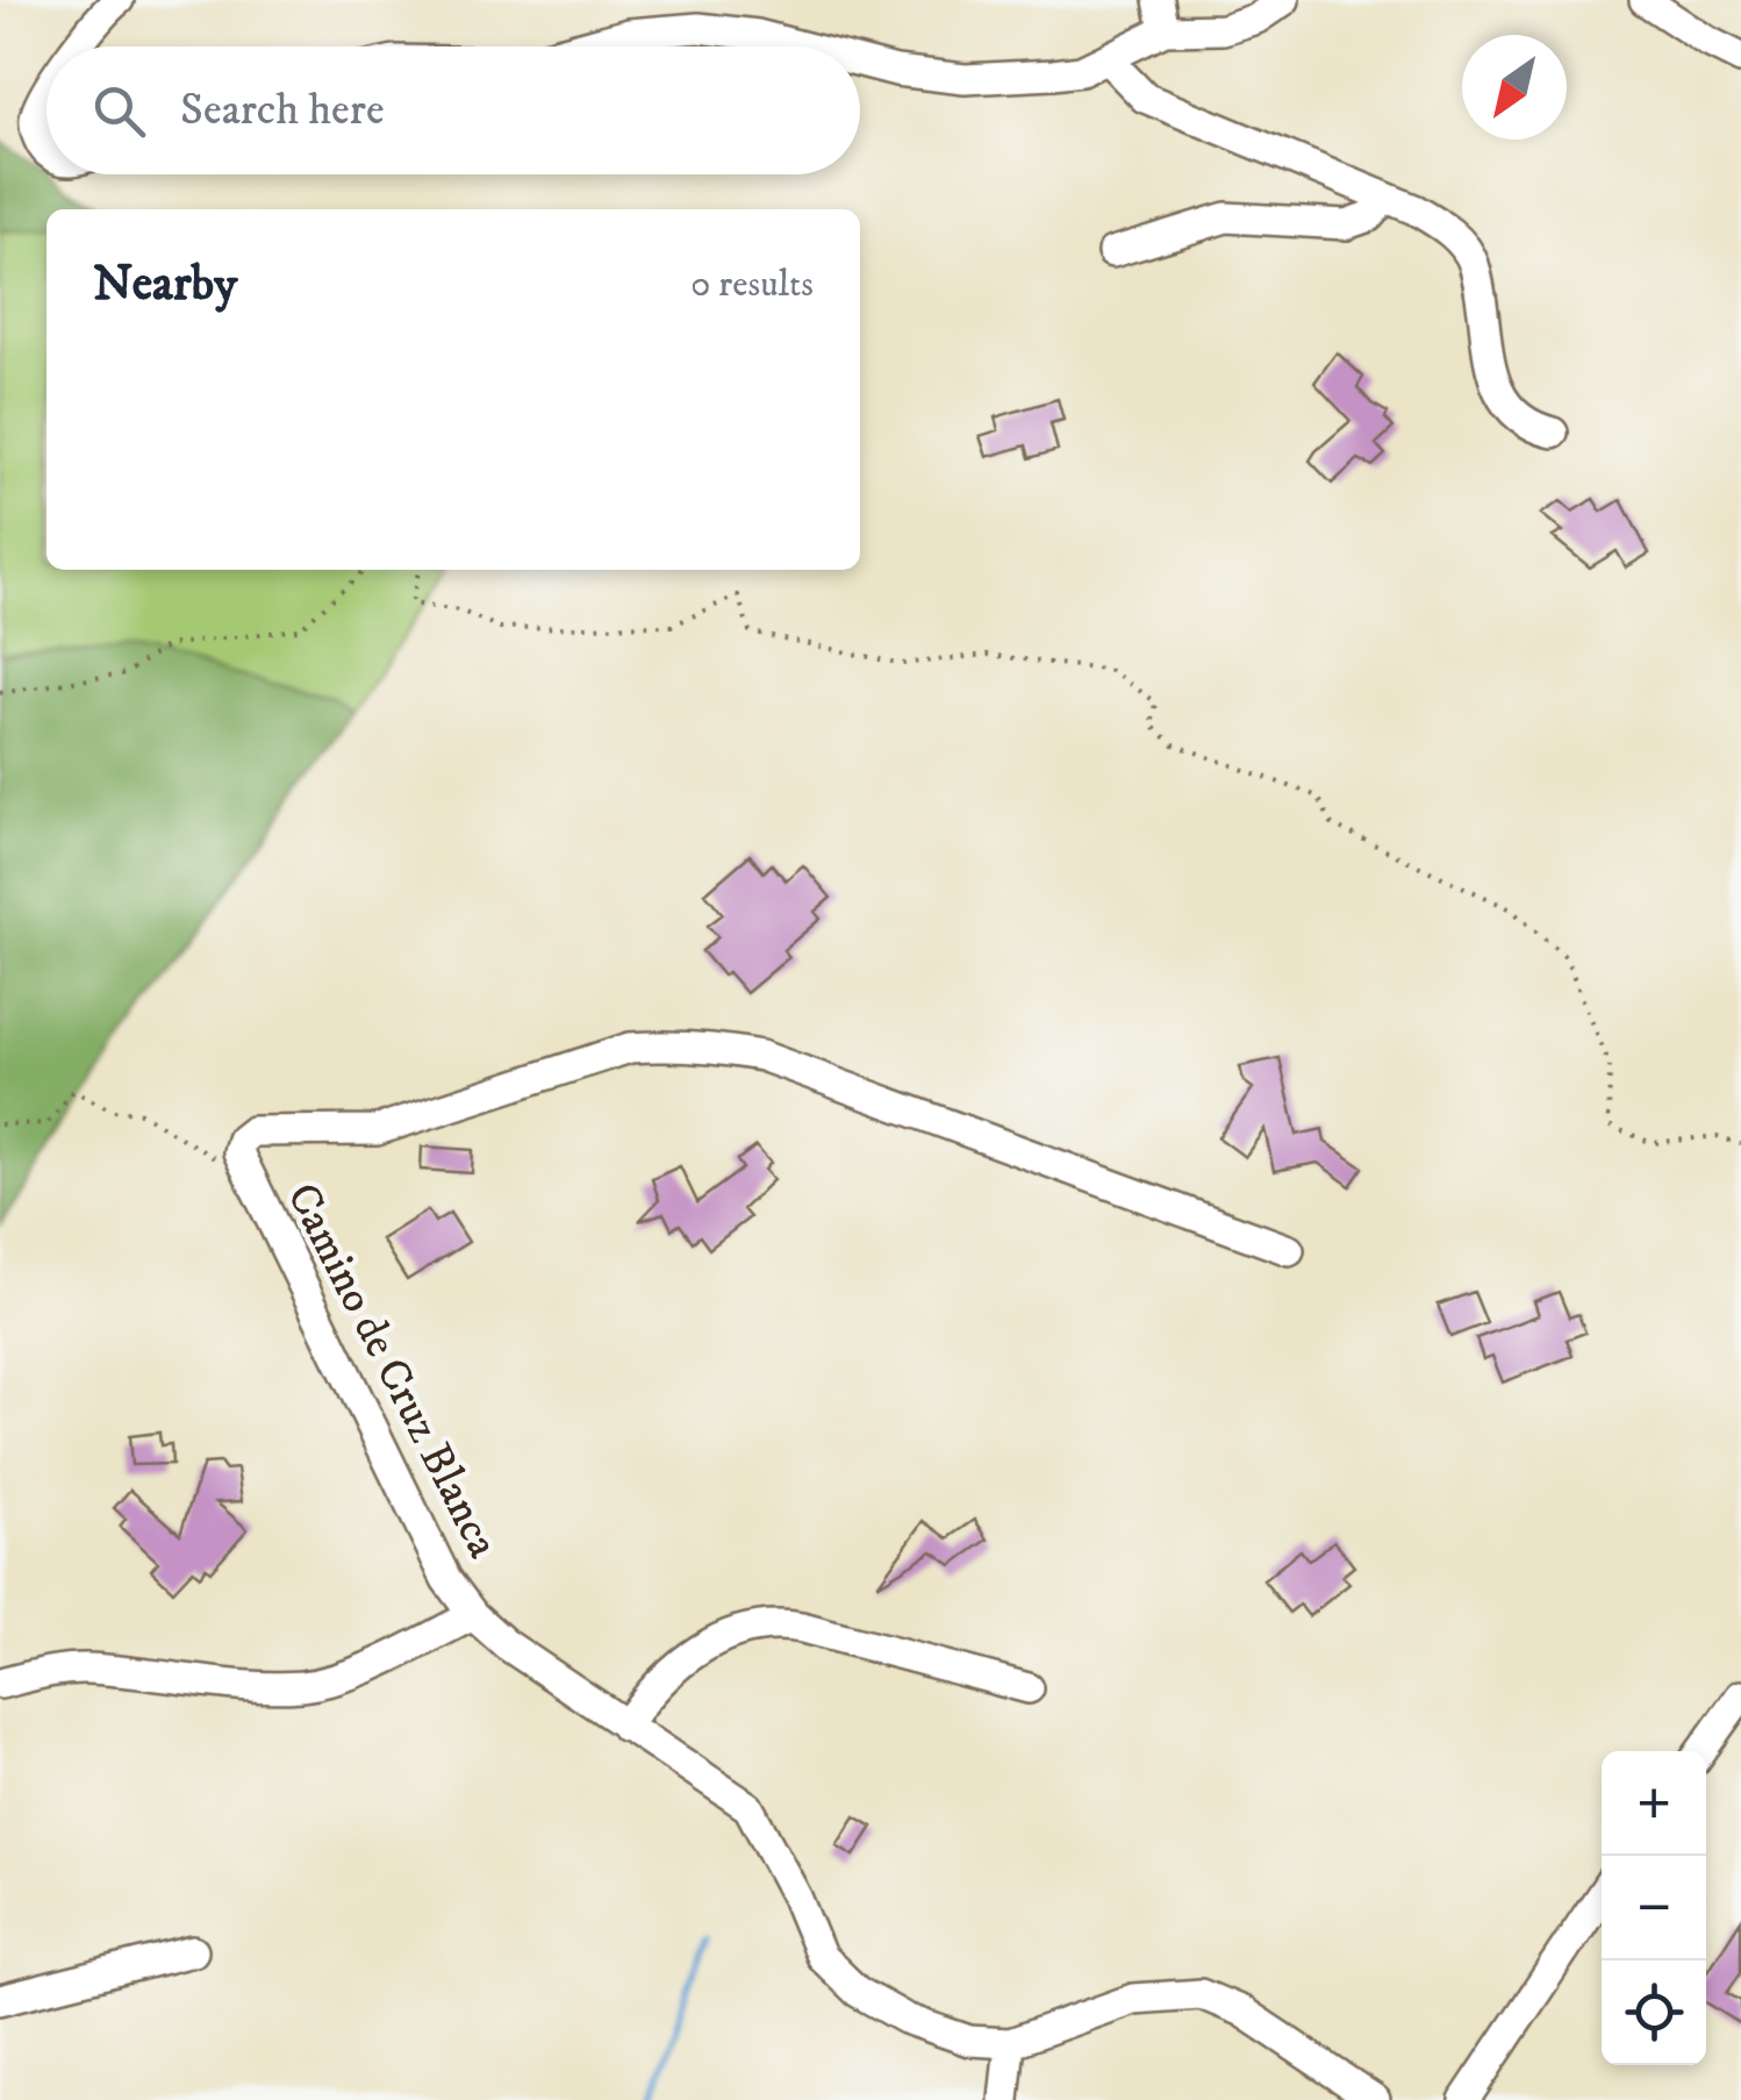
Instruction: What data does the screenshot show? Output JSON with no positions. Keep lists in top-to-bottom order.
{
  "streets": {
    "street": ["Camino de Cruz Blanca"]
  },
  "north": "bottom left",
  "page": {
    "search": "Search here",
    "heading": ["Nearby", "0 results"],
    "map_buttons": ["+", "−"]
  }
}
